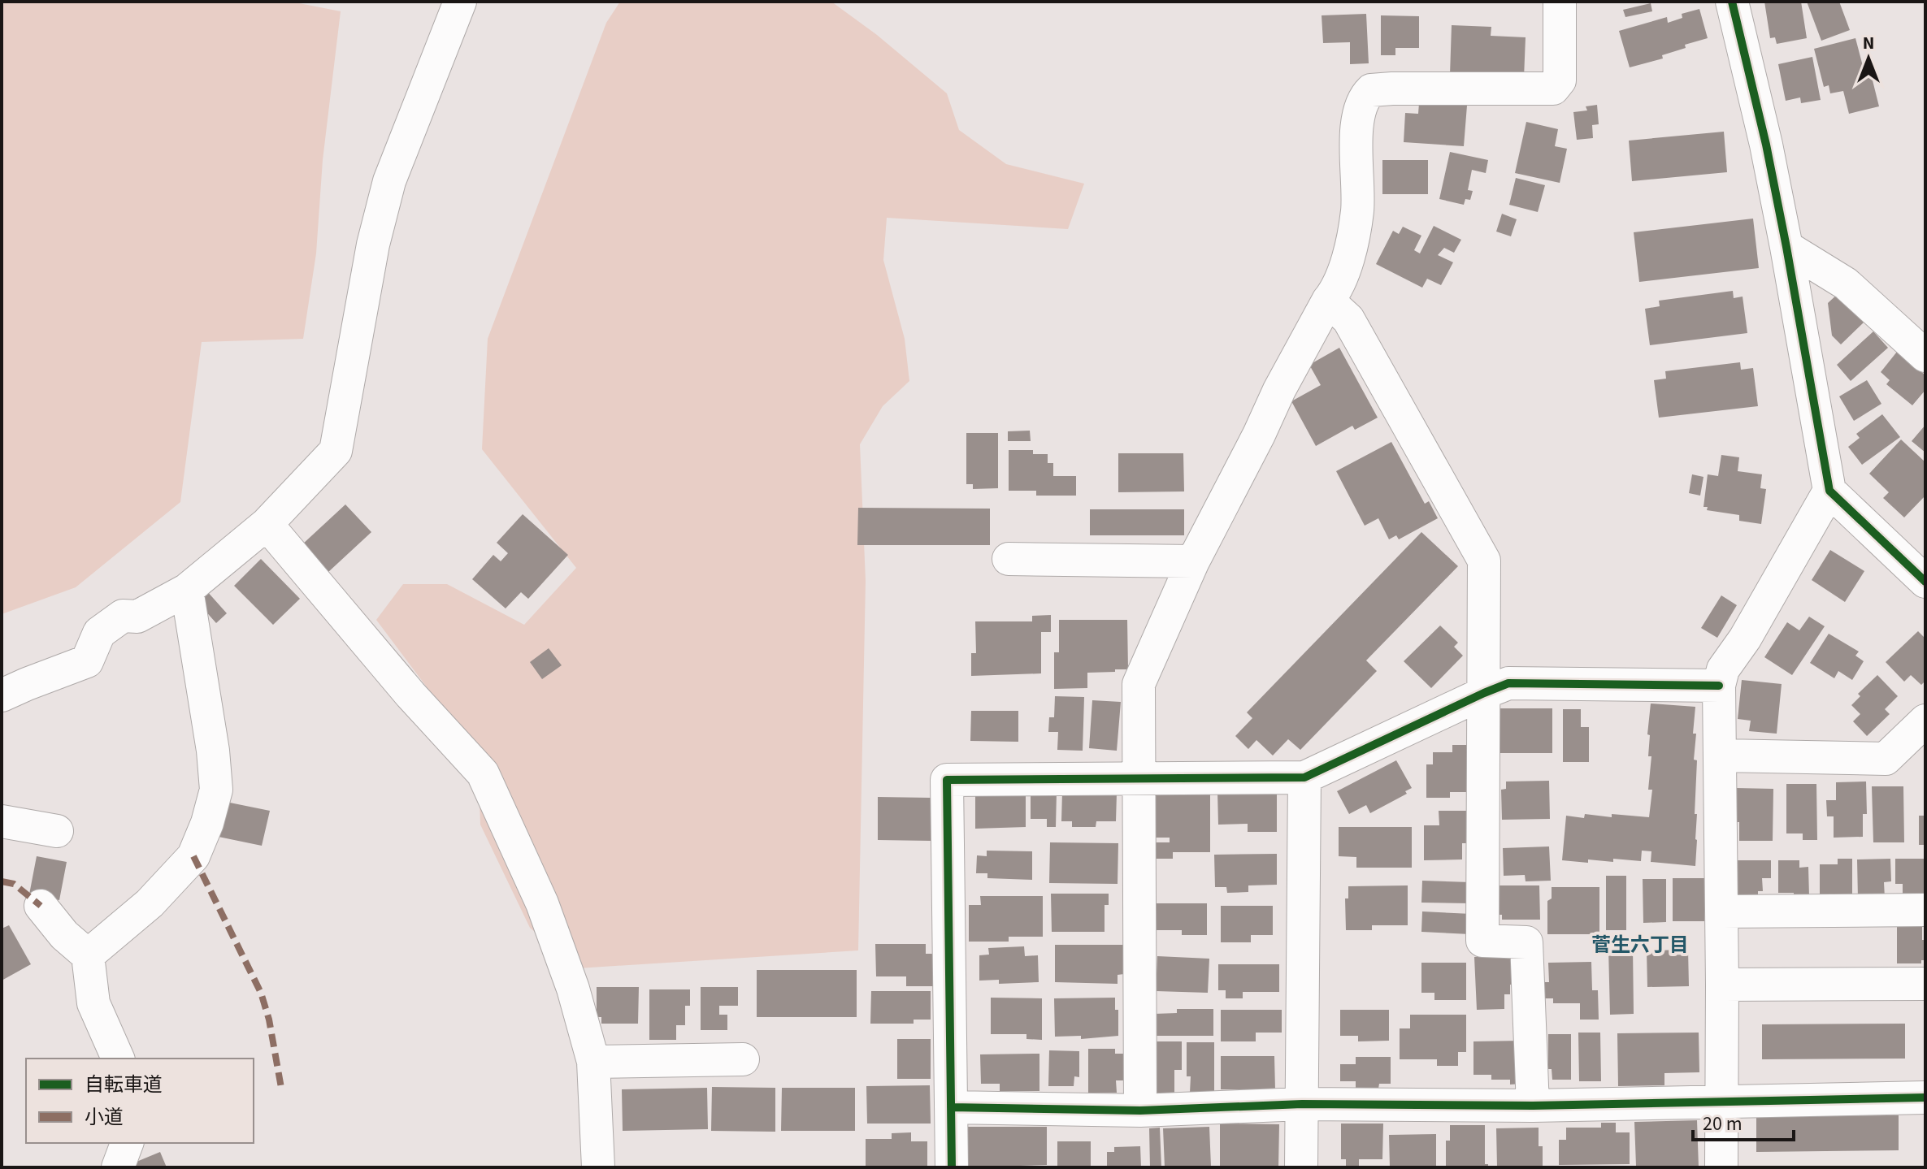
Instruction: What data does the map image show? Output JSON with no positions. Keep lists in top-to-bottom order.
{
  "districts": ["菅生六丁目"],
  "legend": ["自転車道", "小道"],
  "scale_bar": "20 m",
  "north": "top"
}
